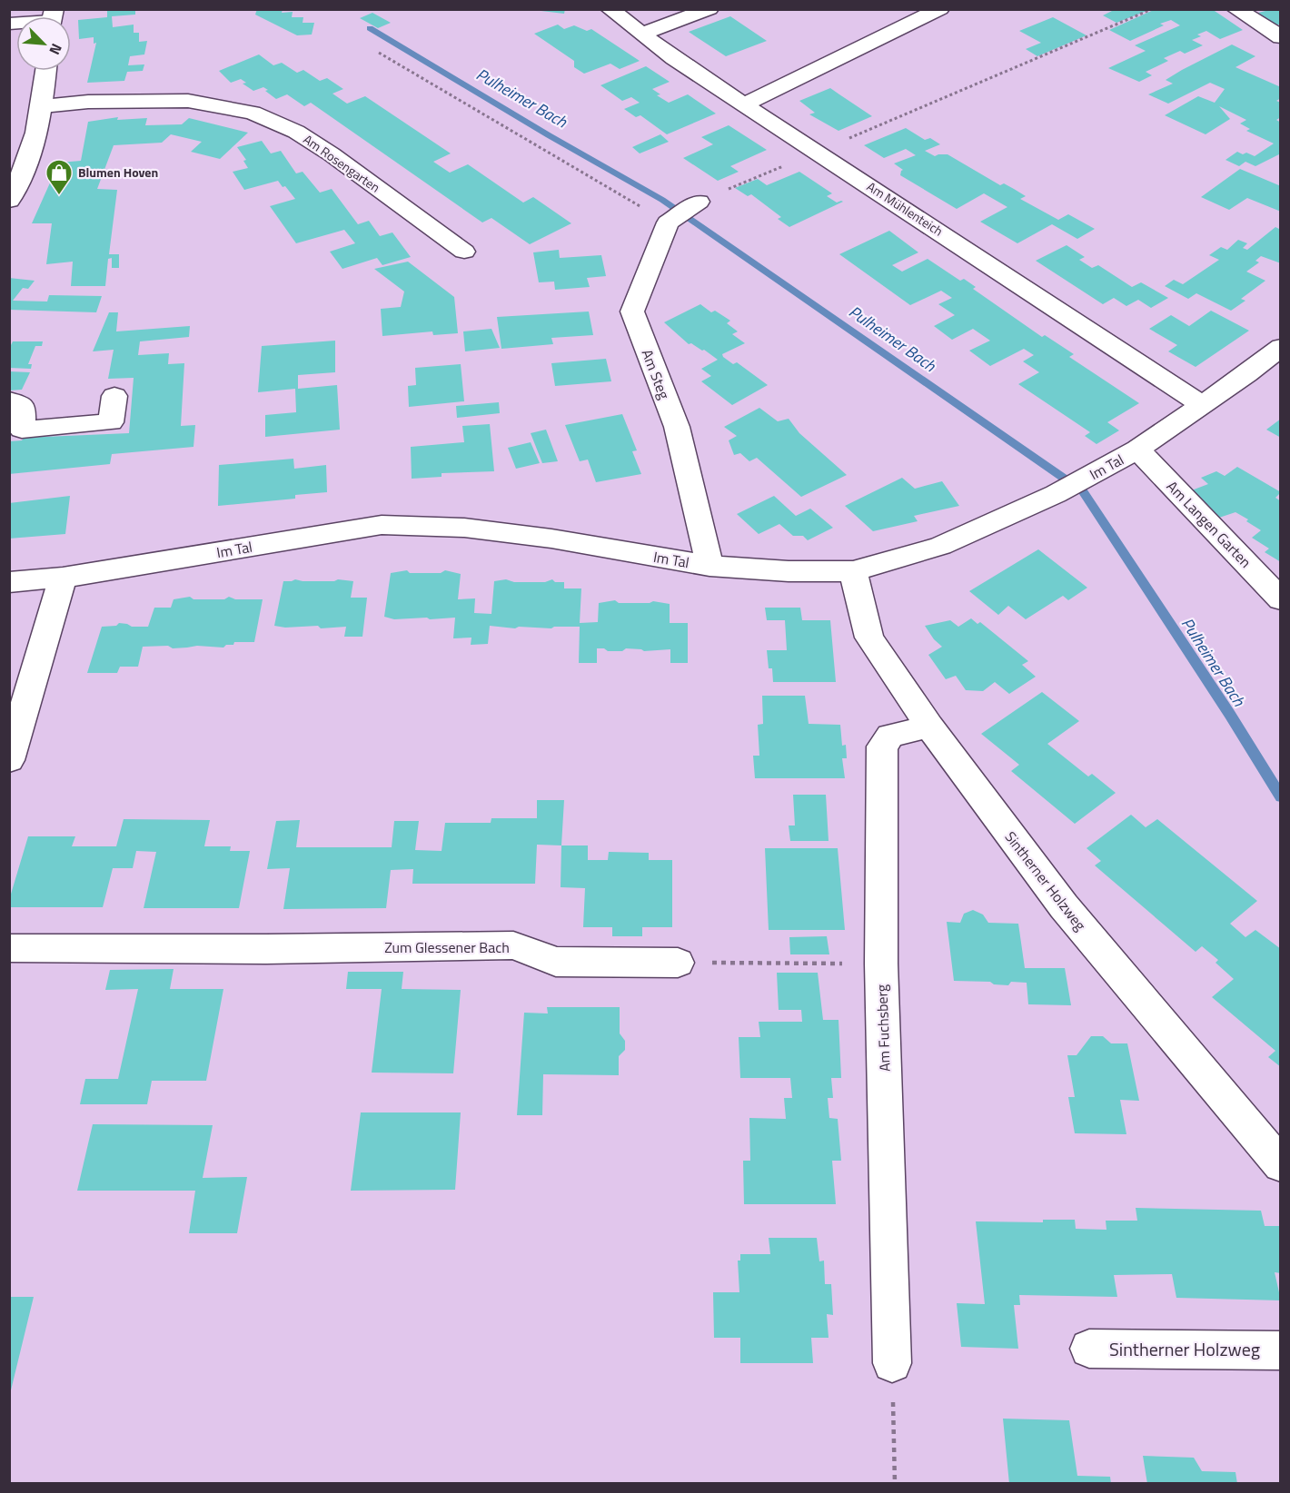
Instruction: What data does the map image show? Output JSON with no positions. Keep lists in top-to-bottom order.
{
  "streets": {
    "street": [
      "Am Rosengarten",
      "Am Mühlenteich",
      "Am Steg",
      "Im Tal",
      "Am Langen Garten",
      "Sintherner Holzweg",
      "Zum Glessener Bach",
      "Am Fuchsberg"
    ]
  },
  "crossings": [
    ["Am Mühlenteich", "Im Tal"],
    ["Am Steg", "Im Tal"],
    ["Im Tal", "Am Langen Garten"],
    ["Im Tal", "Sintherner Holzweg"],
    ["Sintherner Holzweg", "Am Fuchsberg"]
  ],
  "water": ["Pulheimer Bach"],
  "places": {
    "shop": ["Blumen Hoven"]
  },
  "north": "bottom right"
}
